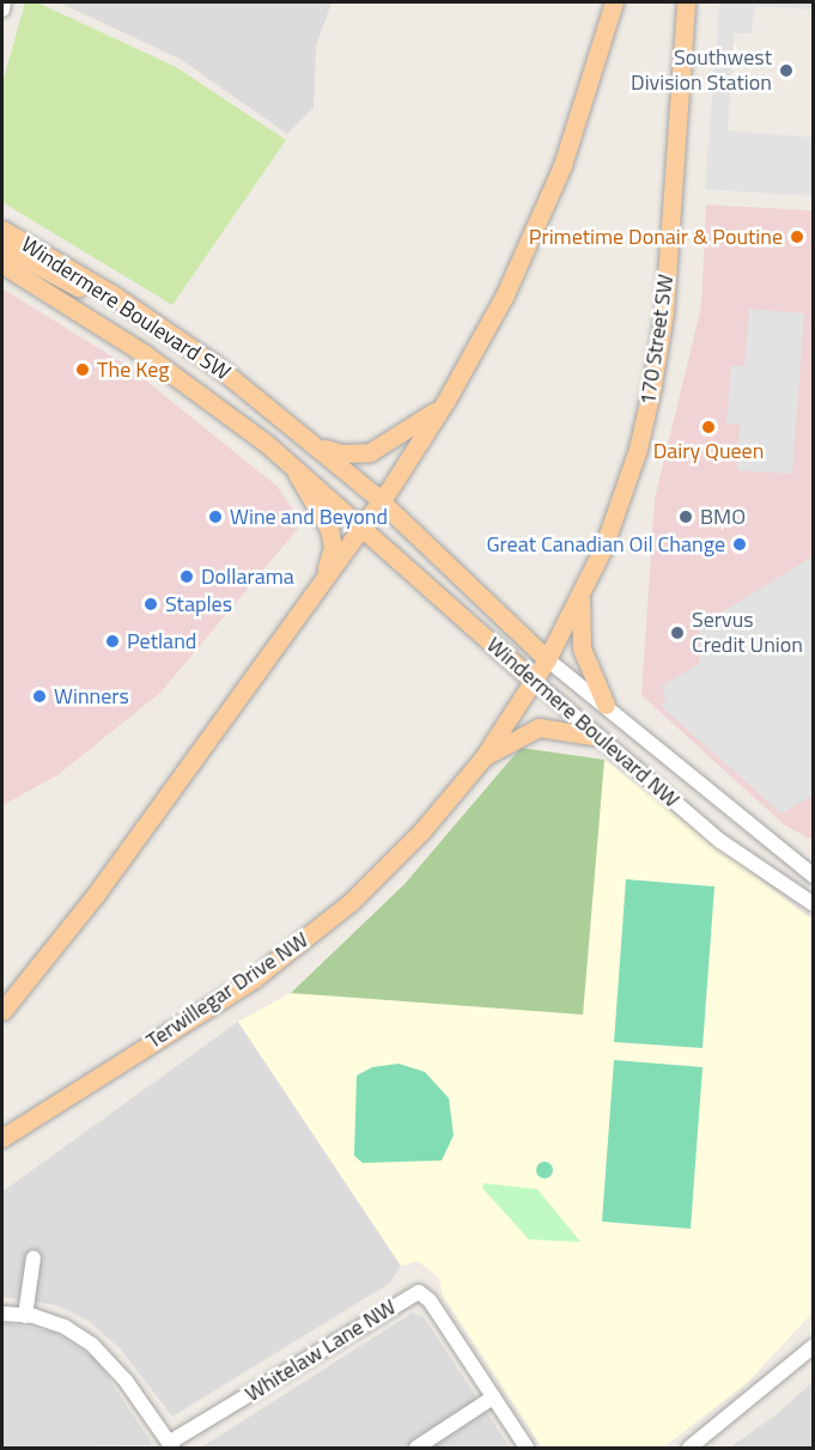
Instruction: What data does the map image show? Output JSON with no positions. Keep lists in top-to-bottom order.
{
  "streets": {
    "main road": [
      "Windermere Boulevard SW",
      "170 Street SW",
      "Windermere Boulevard NW",
      "Terwillegar Drive NW"
    ],
    "street": ["Whitelaw Lane NW"]
  },
  "crossings": [
    ["Windermere Boulevard SW", "Windermere Boulevard NW"],
    ["170 Street SW", "Windermere Boulevard NW"],
    ["170 Street SW", "Terwillegar Drive NW"],
    ["Windermere Boulevard NW", "Terwillegar Drive NW"]
  ],
  "places": [
    "Southwest Division Station",
    "Primetime Donair & Poutine",
    "The Keg",
    "Dairy Queen",
    "Wine and Beyond",
    "BMO",
    "Great Canadian Oil Change",
    "Dollarama",
    "Staples",
    "Servus Credit Union",
    "Petland",
    "Winners"
  ]
}
